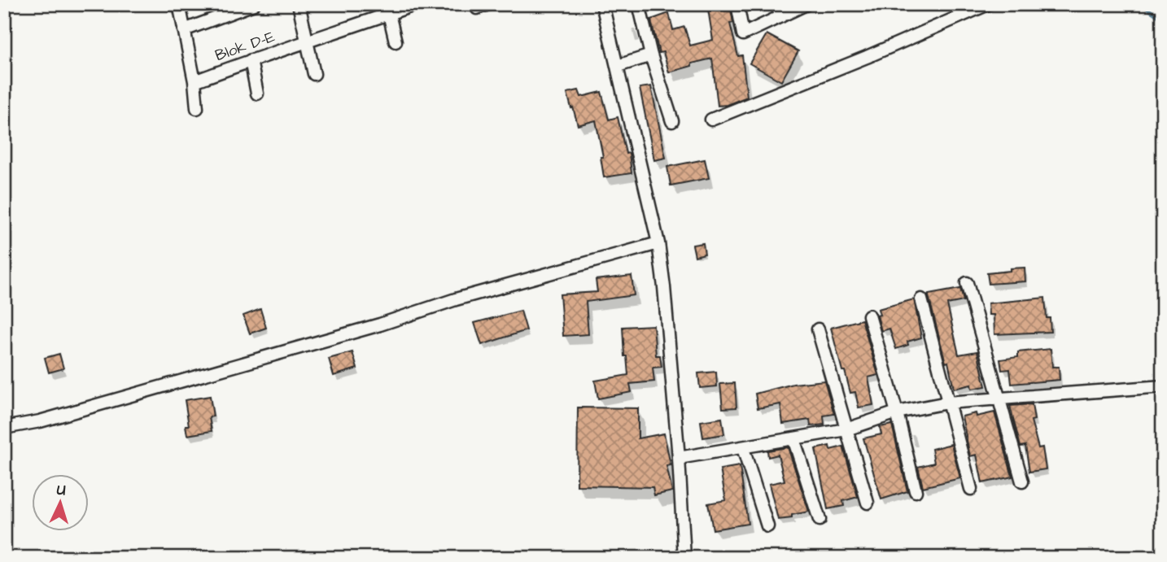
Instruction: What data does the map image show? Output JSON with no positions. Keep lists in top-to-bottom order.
{
  "streets": {
    "street": ["Blok D-E"]
  },
  "north": "top"
}
